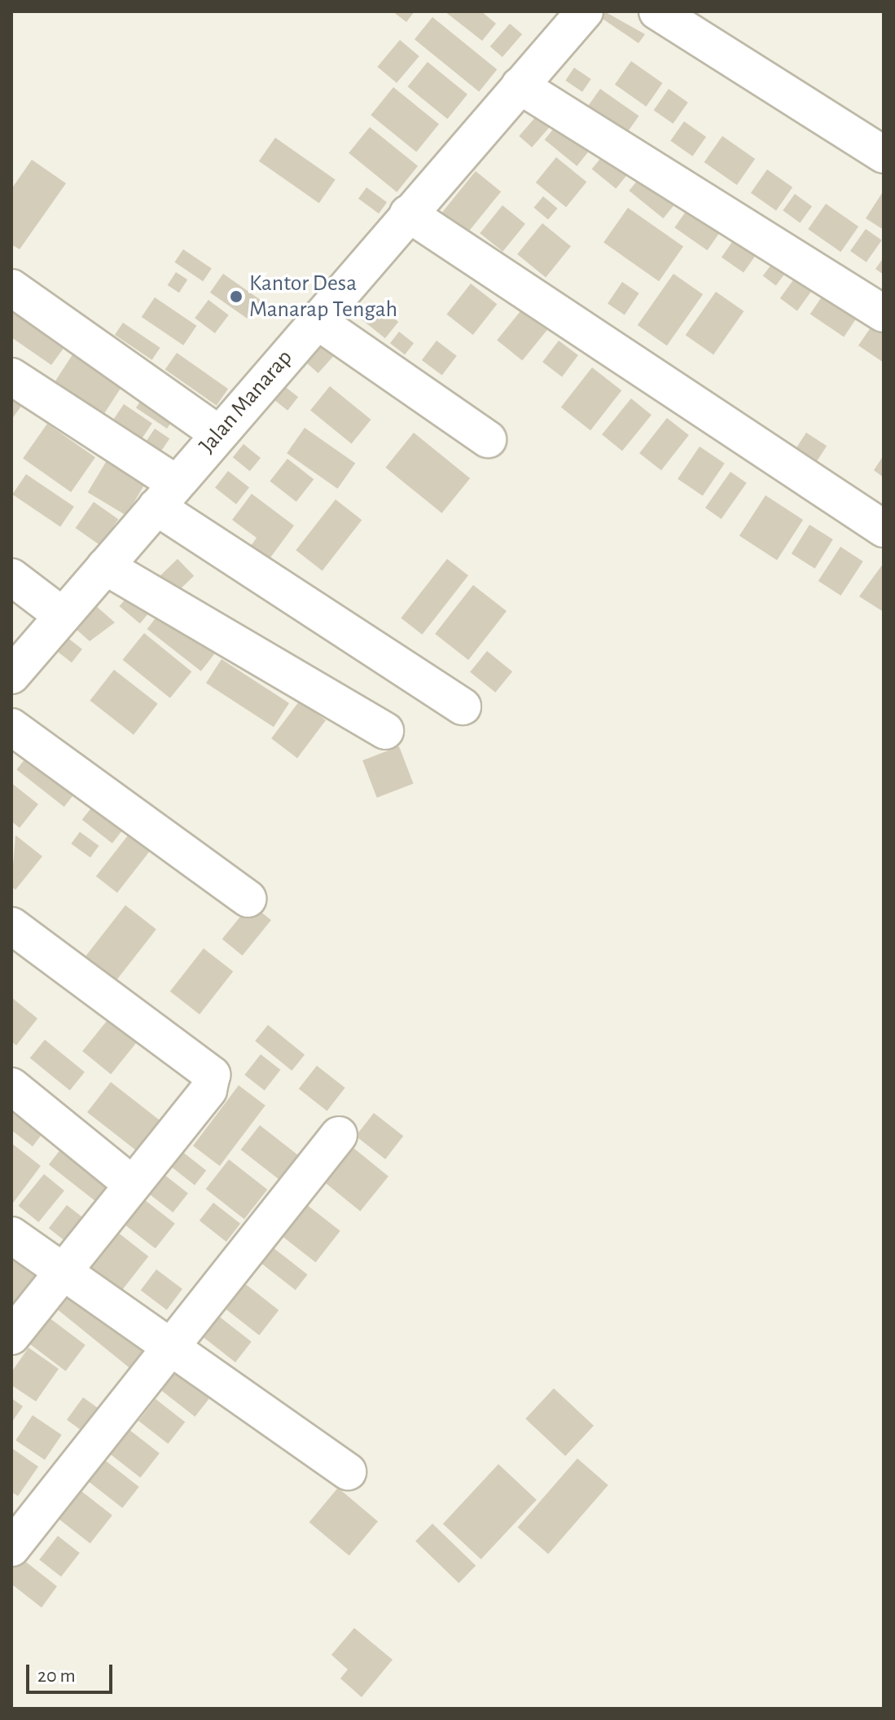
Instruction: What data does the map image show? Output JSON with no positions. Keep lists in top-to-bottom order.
{
  "streets": {
    "street": ["Jalan Manarap"]
  },
  "places": ["Kantor Desa Manarap Tengah"],
  "scale_bar": "20 m"
}
